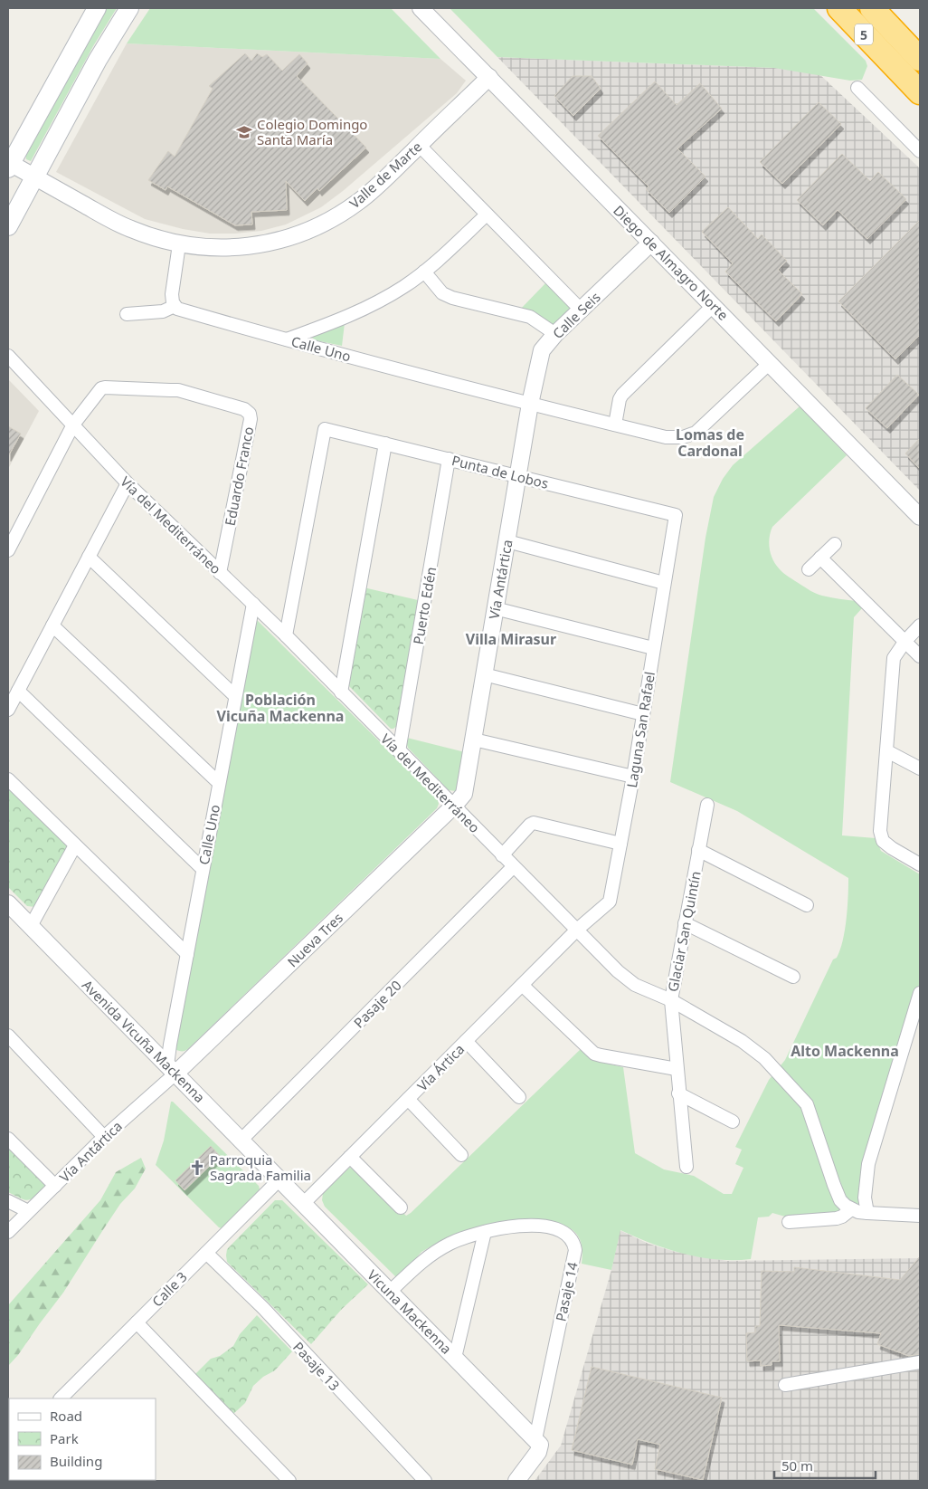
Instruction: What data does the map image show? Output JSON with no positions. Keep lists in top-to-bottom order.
{
  "streets": {
    "highway": ["5"],
    "street": [
      "Valle de Marte",
      "Diego de Almagro Norte",
      "Calle Seis",
      "Calle Uno",
      "Punta de Lobos",
      "Eduardo Franco",
      "Vía del Mediterráneo",
      "Vía Antártica",
      "Puerto Edén",
      "Laguna San Rafael",
      "Glaciar San Quintín",
      "Nueva Tres",
      "Pasaje 20",
      "Avenida Vicuña Mackenna",
      "Vía Ártica",
      "Calle 3",
      "Pasaje 14",
      "Vicuna Mackenna",
      "Pasaje 13"
    ]
  },
  "crossings": [
    ["Valle de Marte", "Diego de Almagro Norte"],
    ["Diego de Almagro Norte", "Calle Seis"],
    ["Diego de Almagro Norte", "Calle Uno"],
    ["Calle Seis", "Calle Uno"],
    ["Calle Seis", "Vía Antártica"],
    ["Calle Uno", "Vía del Mediterráneo"],
    ["Calle Uno", "Vía Antártica"],
    ["Calle Uno", "Nueva Tres"],
    ["Calle Uno", "Avenida Vicuña Mackenna"],
    ["Punta de Lobos", "Vía del Mediterráneo"],
    ["Punta de Lobos", "Vía Antártica"],
    ["Punta de Lobos", "Puerto Edén"],
    ["Punta de Lobos", "Laguna San Rafael"],
    ["Eduardo Franco", "Vía del Mediterráneo"],
    ["Vía del Mediterráneo", "Vía Antártica"],
    ["Vía del Mediterráneo", "Puerto Edén"],
    ["Vía del Mediterráneo", "Laguna San Rafael"],
    ["Vía del Mediterráneo", "Glaciar San Quintín"],
    ["Vía del Mediterráneo", "Nueva Tres"],
    ["Vía del Mediterráneo", "Pasaje 20"],
    ["Vía del Mediterráneo", "Vía Ártica"],
    ["Vía Antártica", "Nueva Tres"],
    ["Vía Antártica", "Avenida Vicuña Mackenna"],
    ["Laguna San Rafael", "Vía Ártica"],
    ["Nueva Tres", "Avenida Vicuña Mackenna"],
    ["Pasaje 20", "Avenida Vicuña Mackenna"],
    ["Avenida Vicuña Mackenna", "Calle 3"],
    ["Avenida Vicuña Mackenna", "Vicuna Mackenna"],
    ["Vía Ártica", "Vicuna Mackenna"],
    ["Calle 3", "Vicuna Mackenna"],
    ["Calle 3", "Pasaje 13"],
    ["Pasaje 14", "Vicuna Mackenna"]
  ],
  "districts": [
    "Lomas de Cardonal",
    "Villa Mirasur",
    "Población Vicuña Mackenna",
    "Alto Mackenna"
  ],
  "places": {
    "school or university": ["Colegio Domingo Santa María"],
    "church": ["Parroquia Sagrada Familia"]
  },
  "legend": ["Road", "Park", "Building"],
  "scale_bar": "50 m"
}
